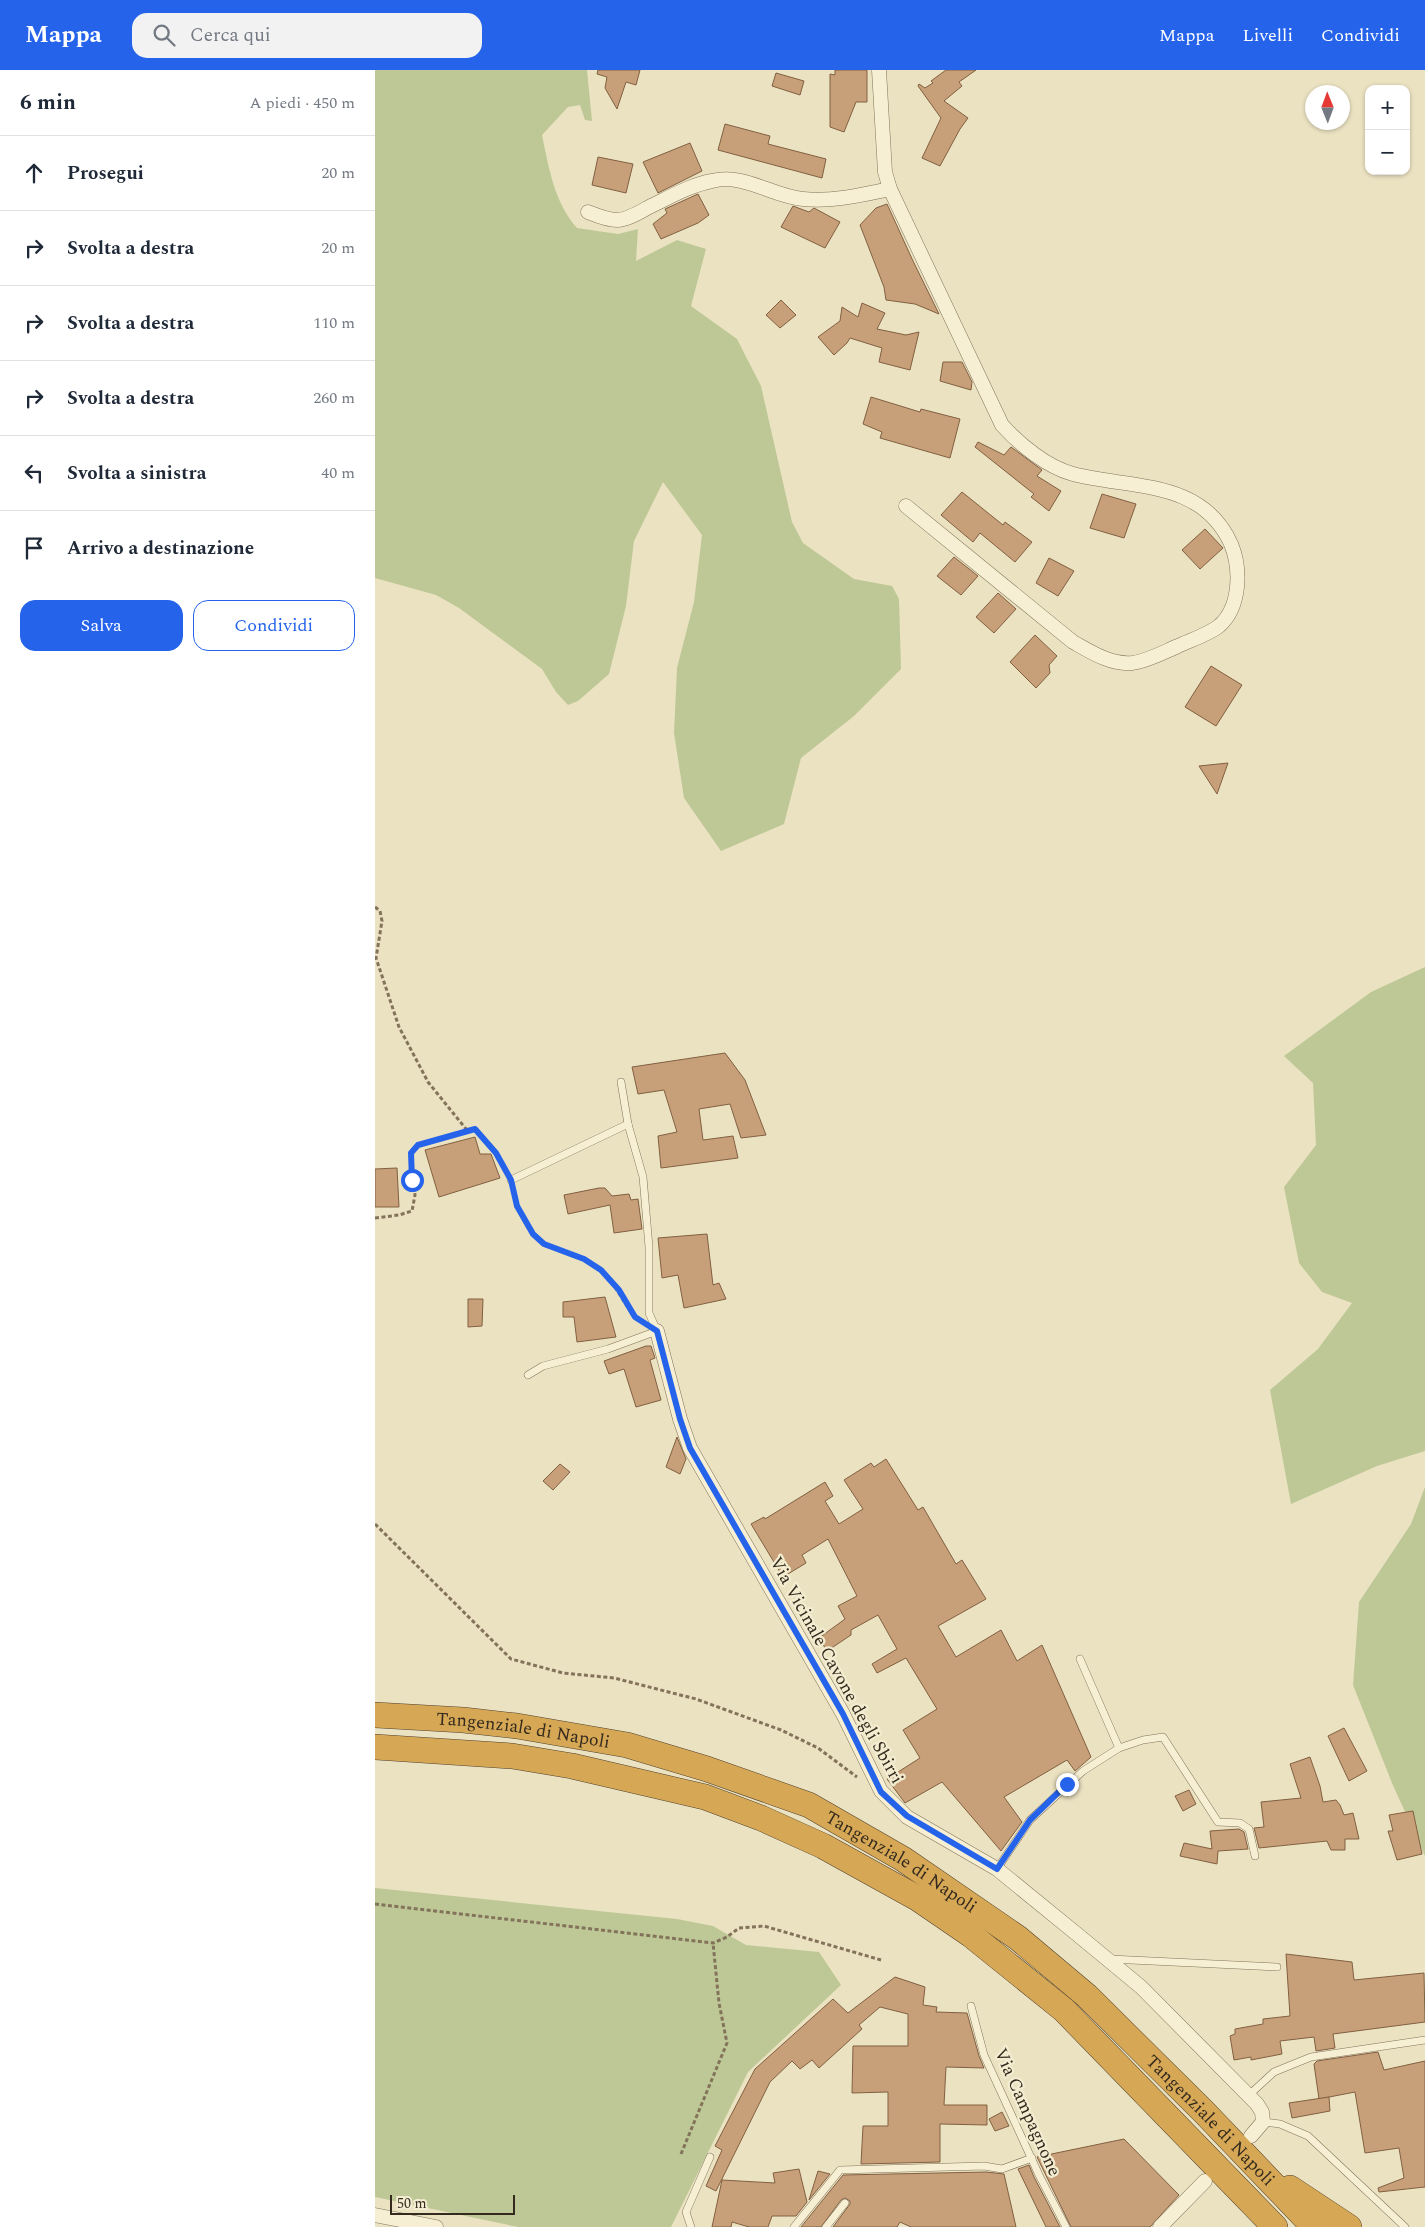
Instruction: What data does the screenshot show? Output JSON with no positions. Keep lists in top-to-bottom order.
{
  "streets": {
    "highway": ["Tangenziale di Napoli"],
    "street": ["Via Vicinale Cavone degli Sbirri"],
    "lane": ["Via Campagnone"]
  },
  "scale_bar": "50 m",
  "north": "top",
  "page": {
    "header": "Mappa",
    "search": "Cerca qui",
    "nav": ["Mappa", "Livelli", "Condividi"],
    "heading": ["6 min", "A piedi · 450 m"],
    "map_buttons": ["+", "−"],
    "list": [
      ["Prosegui", "20 m"],
      ["Svolta a destra", "20 m"],
      ["Svolta a destra", "110 m"],
      ["Svolta a destra", "260 m"],
      ["Svolta a sinistra", "40 m"],
      "Arrivo a destinazione"
    ],
    "buttons": ["Salva", "Condividi"],
    "scale": "50 m"
  }
}
